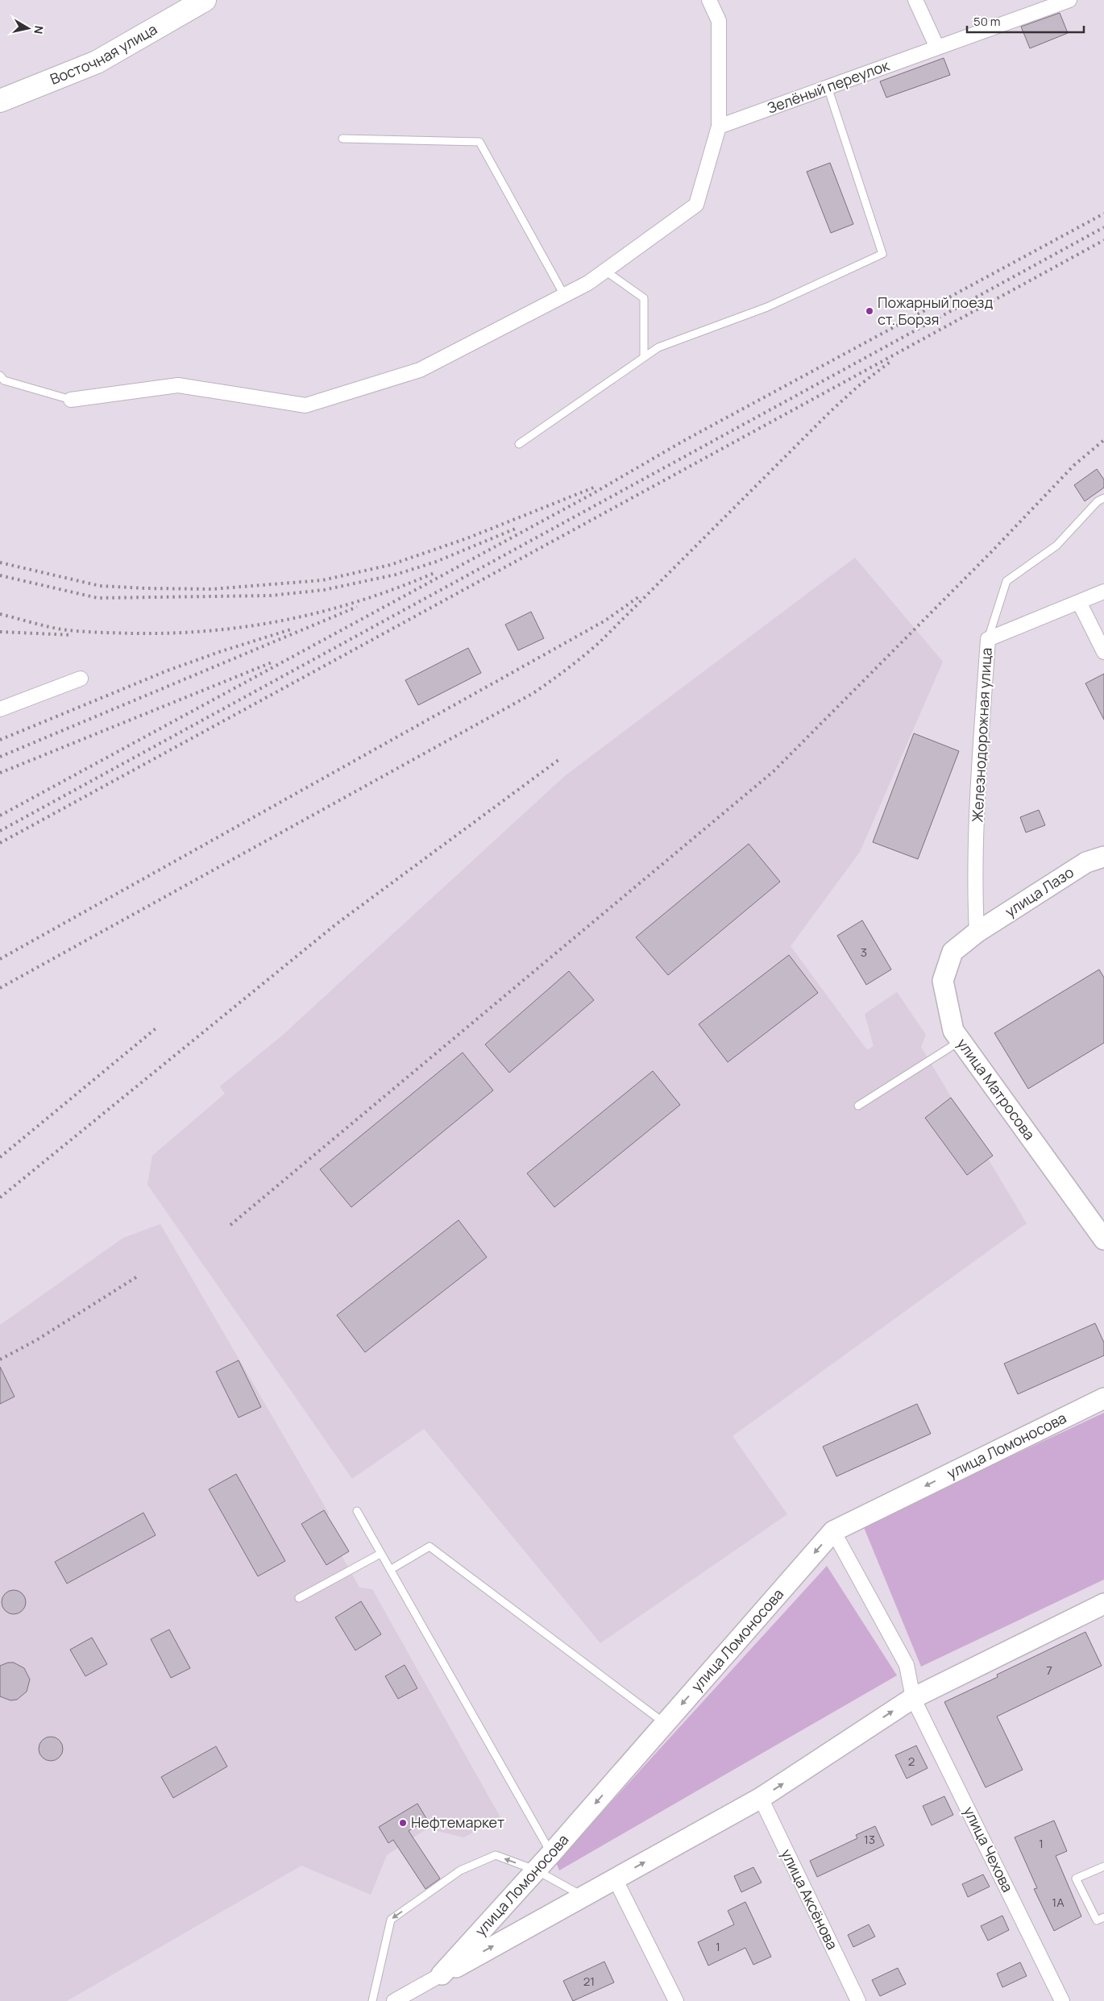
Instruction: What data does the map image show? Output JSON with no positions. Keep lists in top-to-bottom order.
{
  "streets": {
    "main road": ["Восточная улица"],
    "street": [
      "Зелёный переулок",
      "Железнодорожная улица",
      "улица Лазо",
      "улица Матросова",
      "улица Ломоносова",
      "улица Чехова",
      "улица Аксёнова"
    ]
  },
  "crossings": [
    ["Железнодорожная улица", "улица Лазо"],
    ["Железнодорожная улица", "улица Матросова"],
    ["улица Лазо", "улица Матросова"],
    ["улица Ломоносова", "улица Чехова"],
    ["улица Ломоносова", "улица Аксёнова"]
  ],
  "places": ["Пожарный поезд ст. Борзя", "Нефтемаркет"],
  "house_numbers": [
    "3",
    "7",
    "2",
    "13",
    "1",
    "1А",
    "1",
    "21"
  ],
  "scale_bar": "50 m",
  "north": "right"
}
